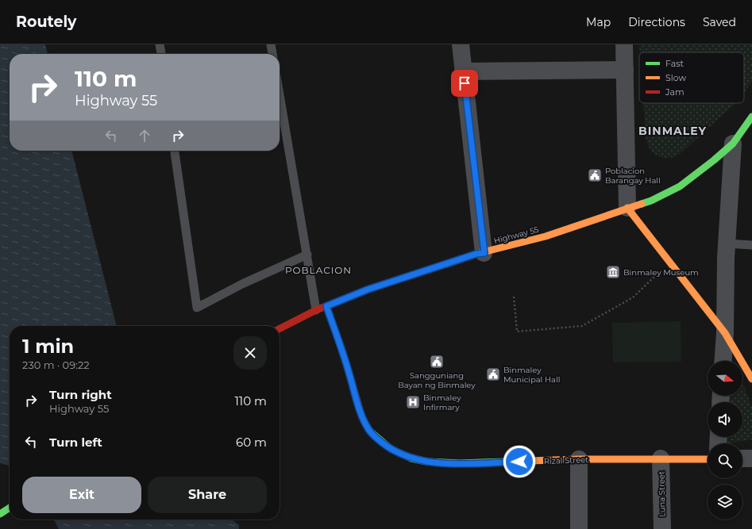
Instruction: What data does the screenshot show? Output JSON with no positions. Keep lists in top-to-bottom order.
{
  "streets": {
    "main road": ["Highway 55", "Rizal Street"],
    "street": ["Luna Street"]
  },
  "crossings": [
    ["Highway 55", "Rizal Street"],
    ["Rizal Street", "Luna Street"]
  ],
  "districts": ["BINMALEY", "POBLACION"],
  "places": {
    "public building": ["Poblacion Barangay Hall", "Sangguniang Bayan ng Binmaley", "Binmaley Municipal Hall"],
    "museum": ["Binmaley Museum"],
    "hospital": ["Binmaley Infirmary"]
  },
  "legend": ["Fast", "Slow", "Jam"],
  "north": "right",
  "page": {
    "header": "Routely",
    "nav": ["Map", "Directions", "Saved"],
    "turn": ["110 m", "Highway 55"],
    "heading": ["1 min", "230 m · 09:22"],
    "list": [
      {
        "name": "Turn right",
        "note": "Highway 55",
        "value": "110 m"
      },
      {
        "name": "Turn left",
        "value": "60 m"
      }
    ],
    "buttons": ["Exit", "Share"]
  }
}
